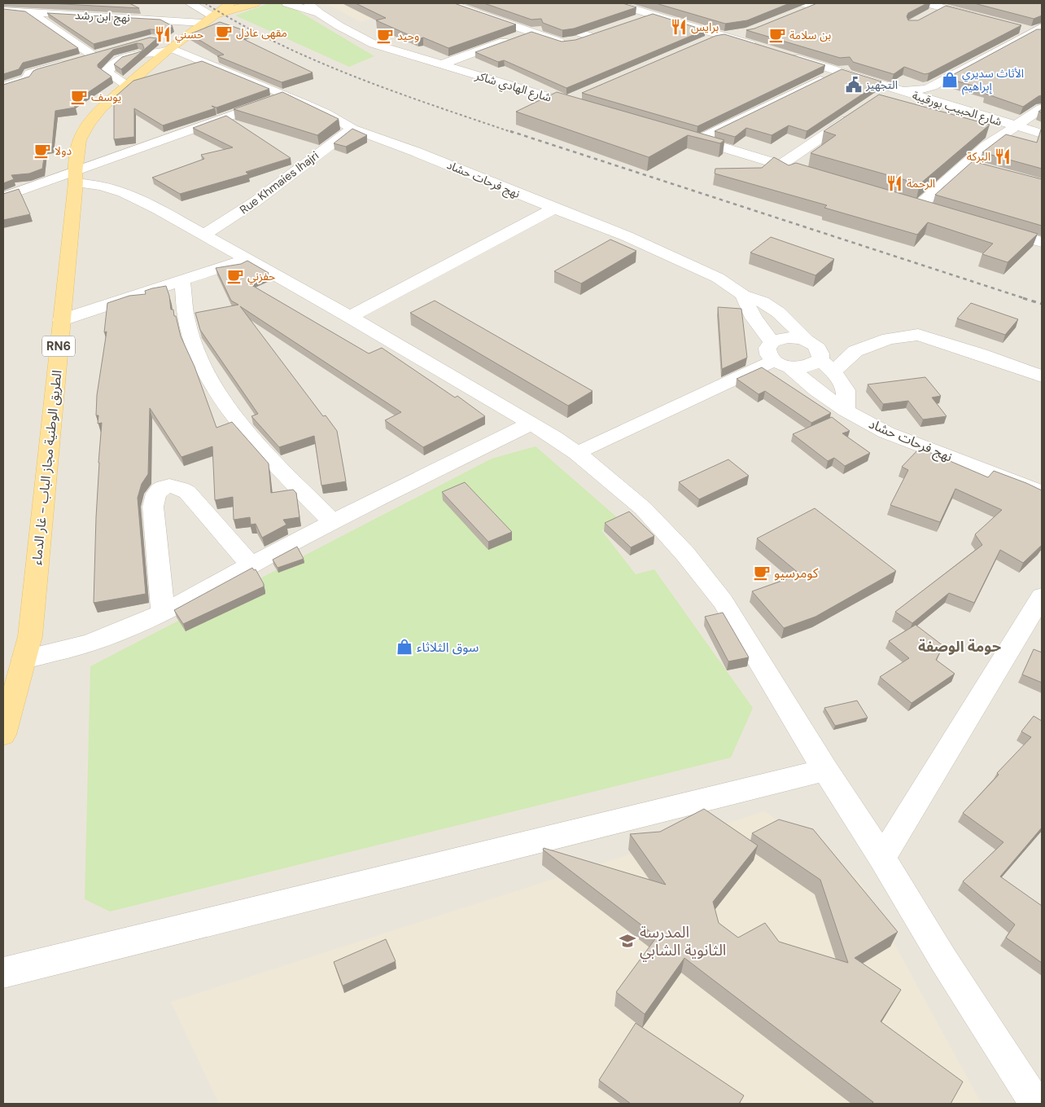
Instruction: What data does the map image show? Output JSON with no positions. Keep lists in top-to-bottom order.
{
  "streets": {
    "main road": ["RN6", "الطريق الوطنية مجاز الباب - غار الدماء"],
    "street": [
      "نهج ابن رشد",
      "شارع الهادي شاكر",
      "شارع الحبيب بورقيبة",
      "نهج فرحات حشاد",
      "Rue Khmaies lhajri"
    ]
  },
  "crossings": [
    ["نهج ابن رشد", "الطريق الوطنية مجاز الباب - غار الدماء"],
    ["نهج فرحات حشاد", "Rue Khmaies lhajri"],
    ["نهج فرحات حشاد", "الطريق الوطنية مجاز الباب - غار الدماء"]
  ],
  "districts": ["حومة الوصفة"],
  "places": {
    "restaurant": [
      "برايس",
      "حسني",
      "البركة",
      "الرحمة"
    ],
    "cafe": [
      "مقهى عادل",
      "بن سلامة",
      "وحيد",
      "يوسف",
      "دولا",
      "حفزني",
      "كومرسيو"
    ],
    "shop": ["الأثاث سديري إبراهيم", "سوق الثلاثاء"],
    "public building": ["التجهيز"],
    "school or university": ["المدرسة الثانوية الشابي"]
  }
}
